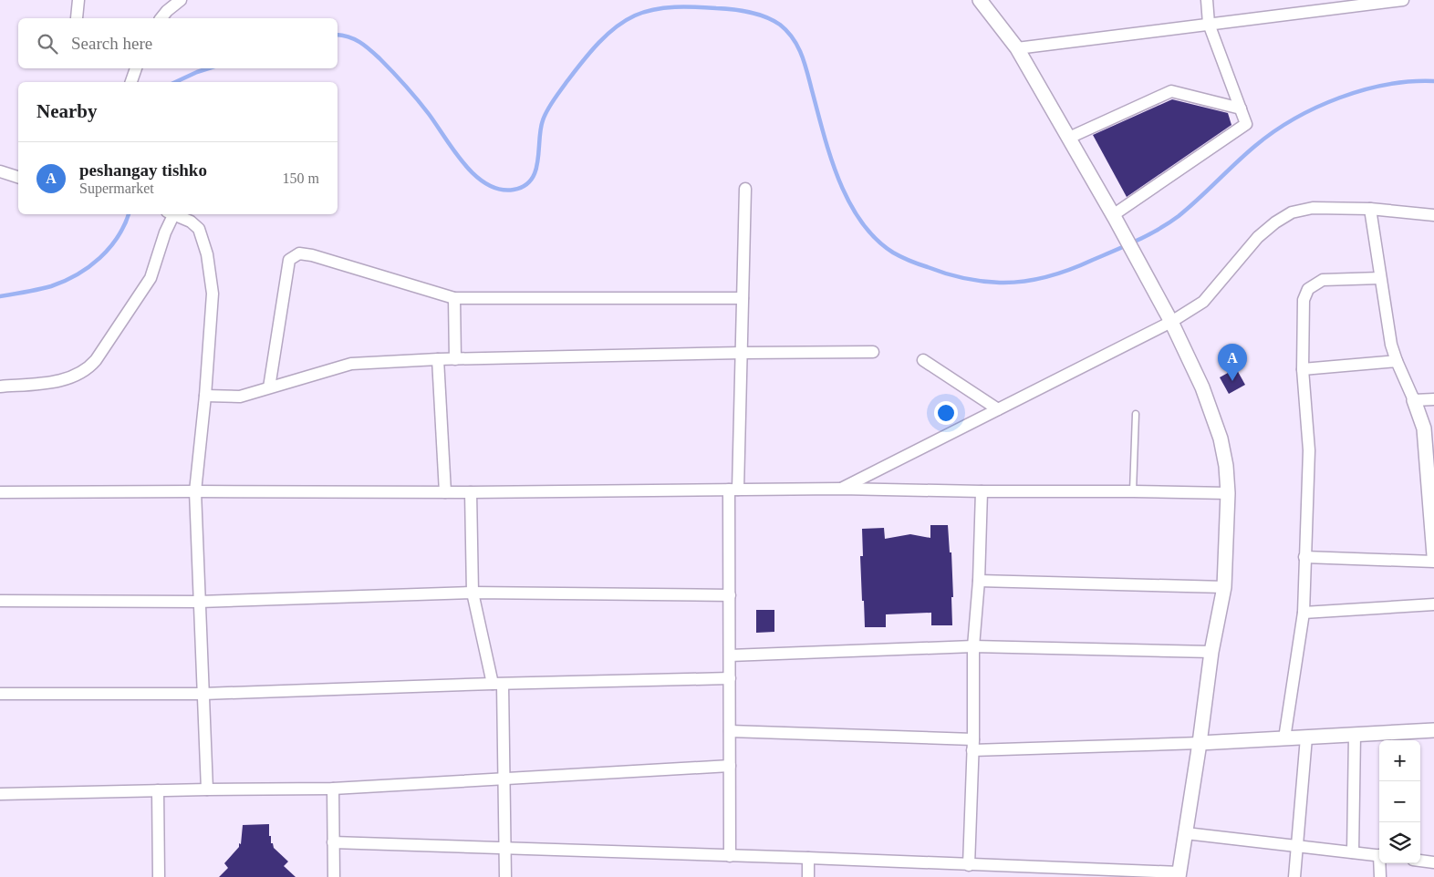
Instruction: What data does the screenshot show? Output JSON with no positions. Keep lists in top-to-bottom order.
{
  "page": {
    "search": "Search here",
    "heading": "Nearby",
    "list": [
      {
        "mark": "A",
        "name": "peshangay tishko",
        "note": "Supermarket",
        "value": "150 m"
      }
    ],
    "pins": "A",
    "map_buttons": ["+", "−"]
  }
}
